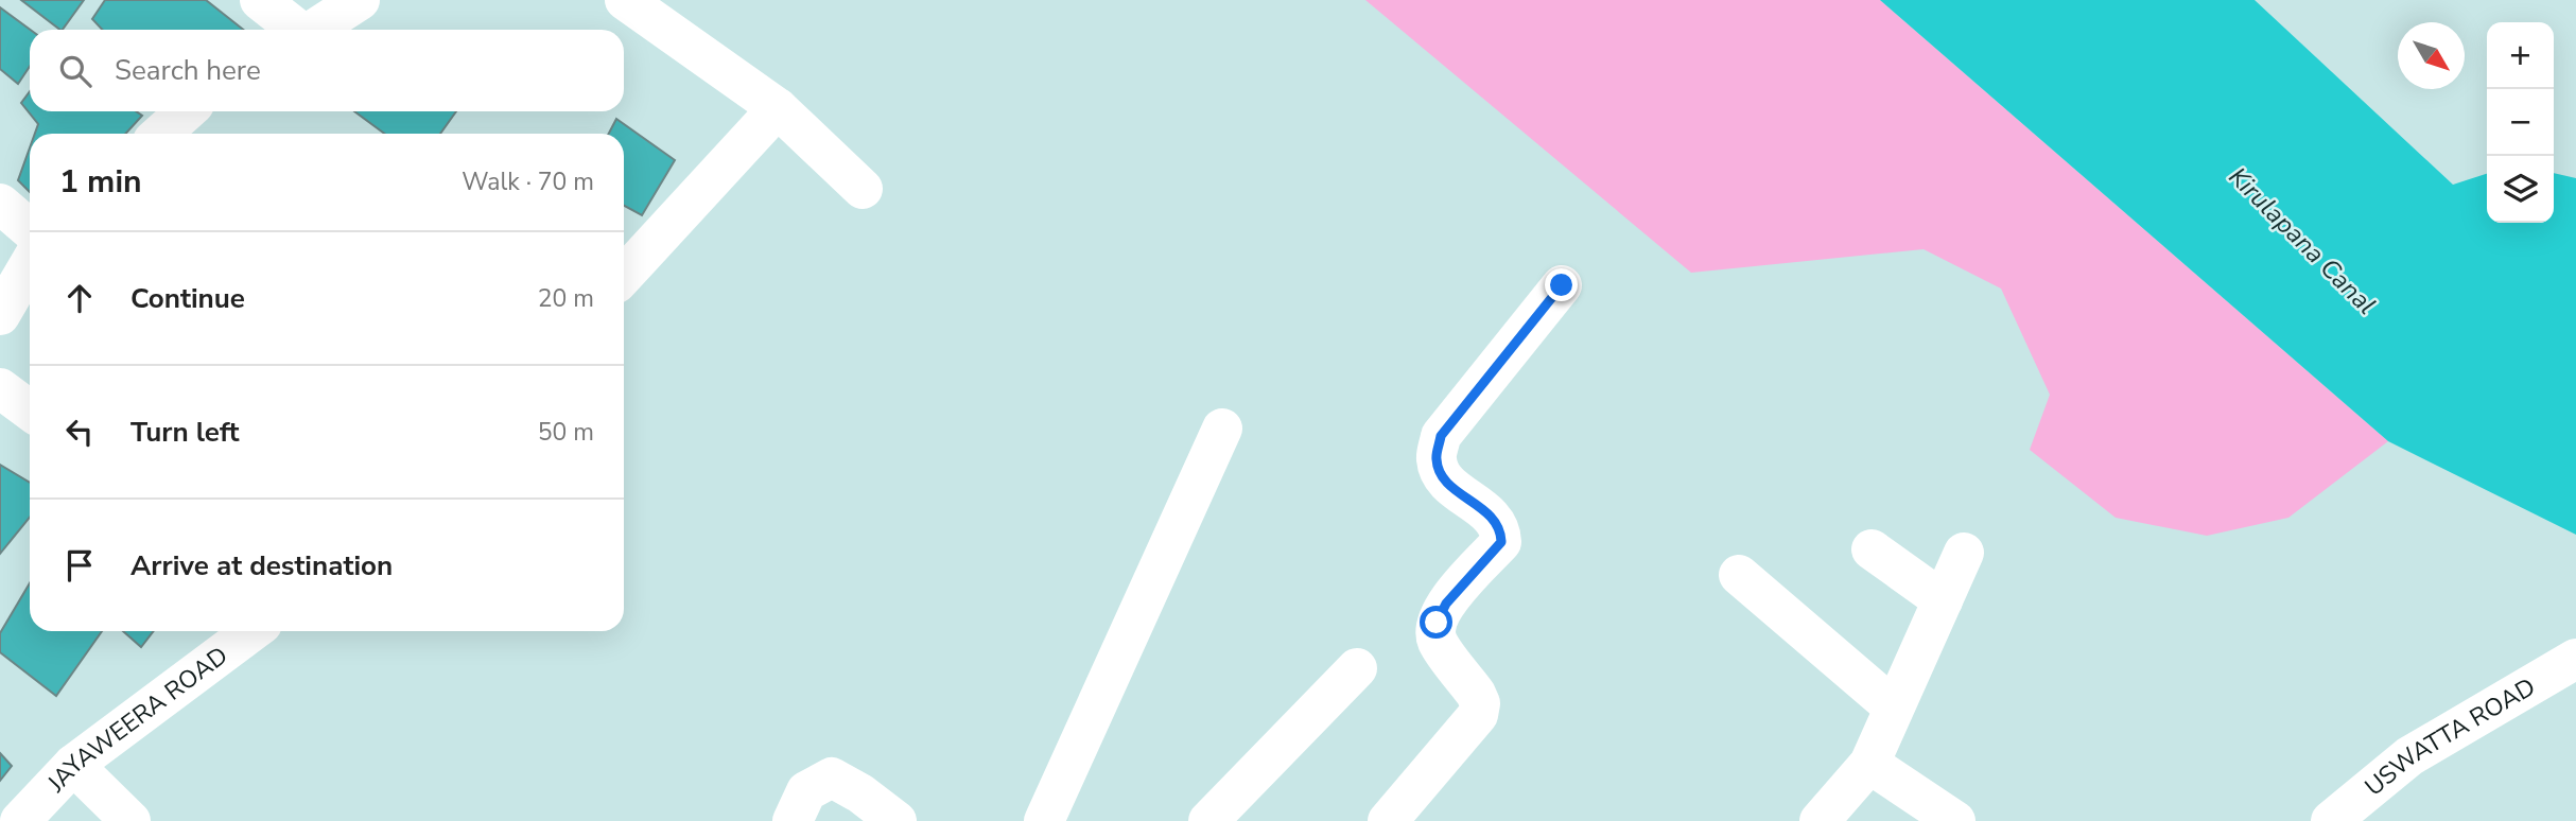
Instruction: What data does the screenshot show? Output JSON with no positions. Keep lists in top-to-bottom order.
{
  "streets": {
    "street": ["JAYAWEERA ROAD", "USWATTA ROAD"]
  },
  "water": ["Kirulapana Canal"],
  "north": "bottom right",
  "page": {
    "map_buttons": ["+", "−"],
    "search": "Search here",
    "heading": ["1 min", "Walk · 70 m"],
    "list": [
      ["Continue", "20 m"],
      ["Turn left", "50 m"],
      "Arrive at destination"
    ]
  }
}
